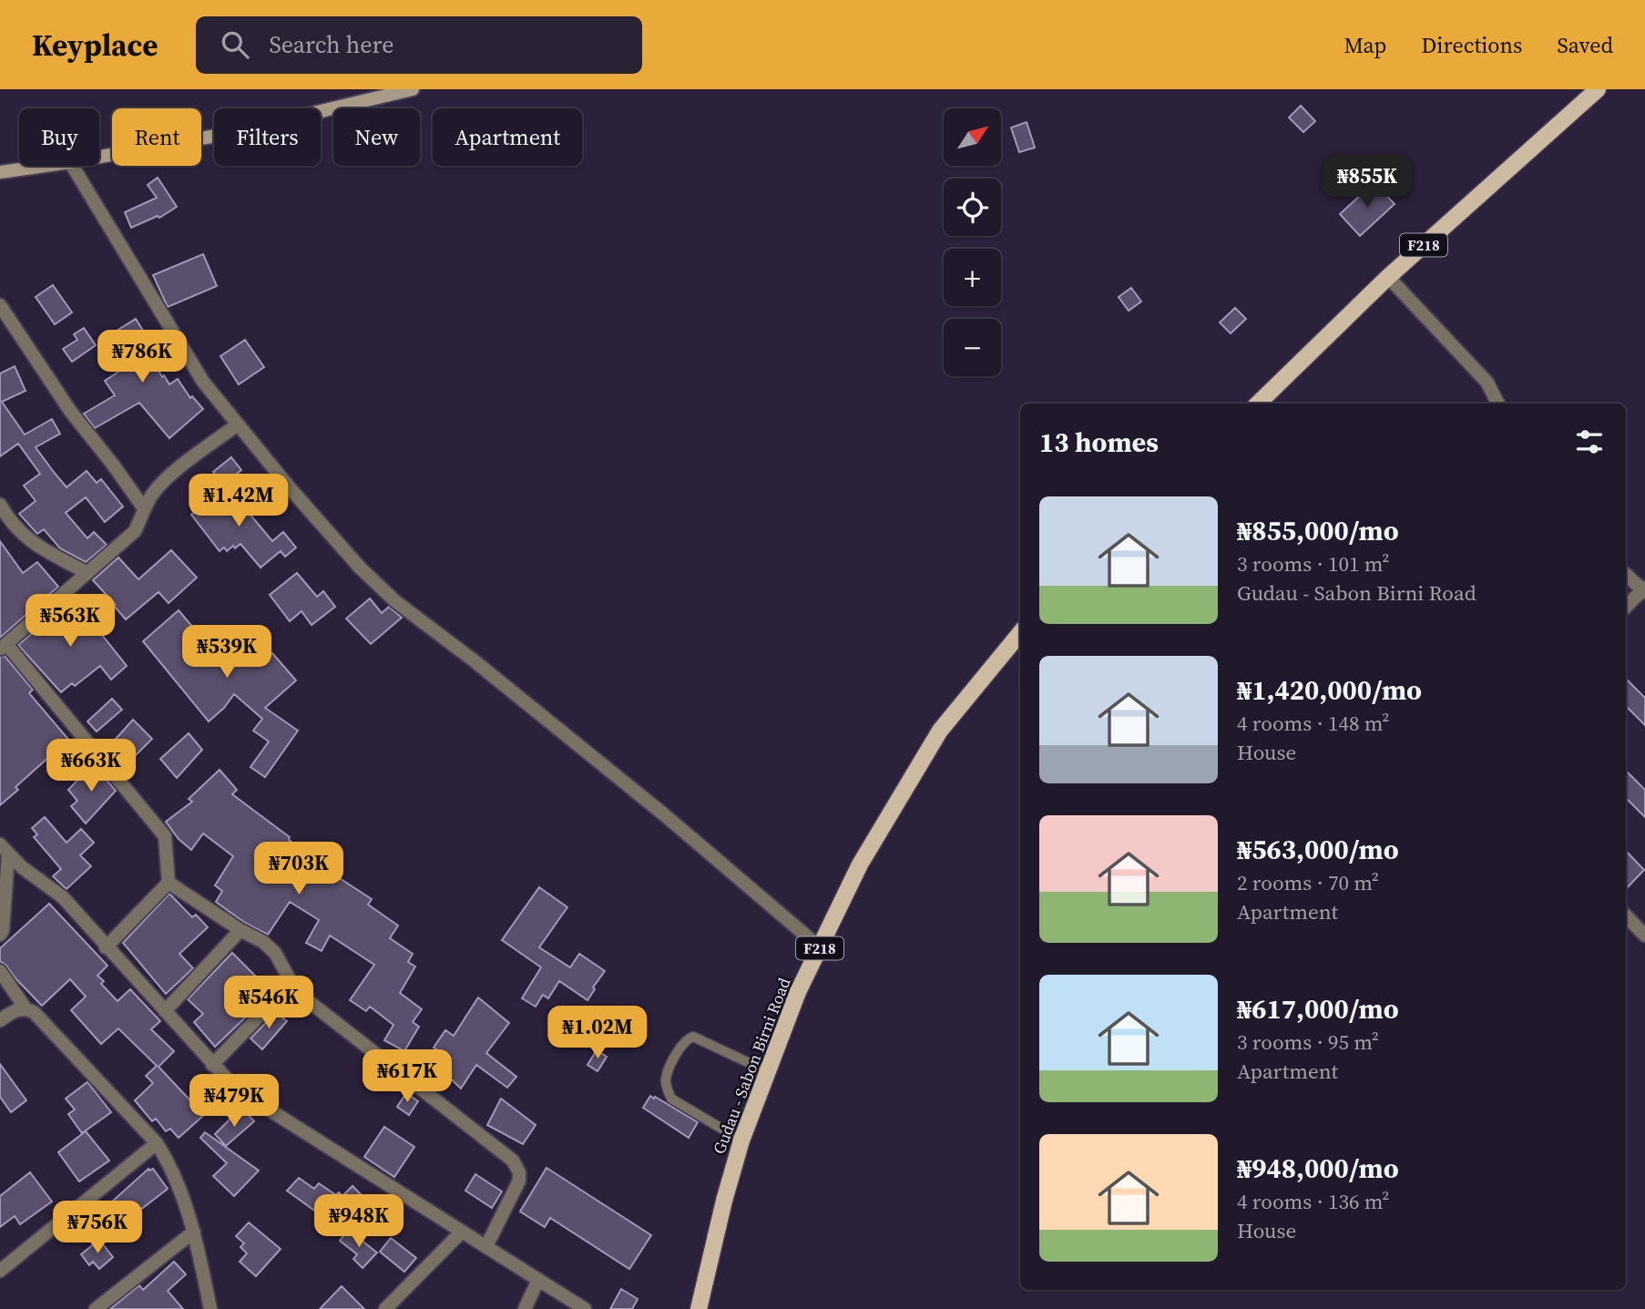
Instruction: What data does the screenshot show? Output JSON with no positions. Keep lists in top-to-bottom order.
{
  "streets": {
    "main road": ["F218", "Gudau - Sabon Birni Road"]
  },
  "north": "top right",
  "page": {
    "header": "Keyplace",
    "search": "Search here",
    "nav": ["Map", "Directions", "Saved"],
    "map_buttons": ["+", "−"],
    "chip": [
      "Buy",
      "Rent",
      "Filters",
      "New",
      "Apartment"
    ],
    "price": [
      "₦855K",
      "₦786K",
      "₦1.42M",
      "₦563K",
      "₦539K",
      "₦663K",
      "₦703K",
      "₦546K",
      "₦1.02M",
      "₦617K",
      "₦479K",
      "₦948K",
      "₦756K"
    ],
    "heading": "13 homes",
    "list": [
      {
        "name": "₦855,000/mo",
        "note": "3 rooms · 101 m² · Gudau - Sabon Birni Road"
      },
      {
        "name": "₦1,420,000/mo",
        "note": "4 rooms · 148 m² · House"
      },
      {
        "name": "₦563,000/mo",
        "note": "2 rooms · 70 m² · Apartment"
      },
      {
        "name": "₦617,000/mo",
        "note": "3 rooms · 95 m² · Apartment"
      },
      {
        "name": "₦948,000/mo",
        "note": "4 rooms · 136 m² · House"
      }
    ]
  }
}
